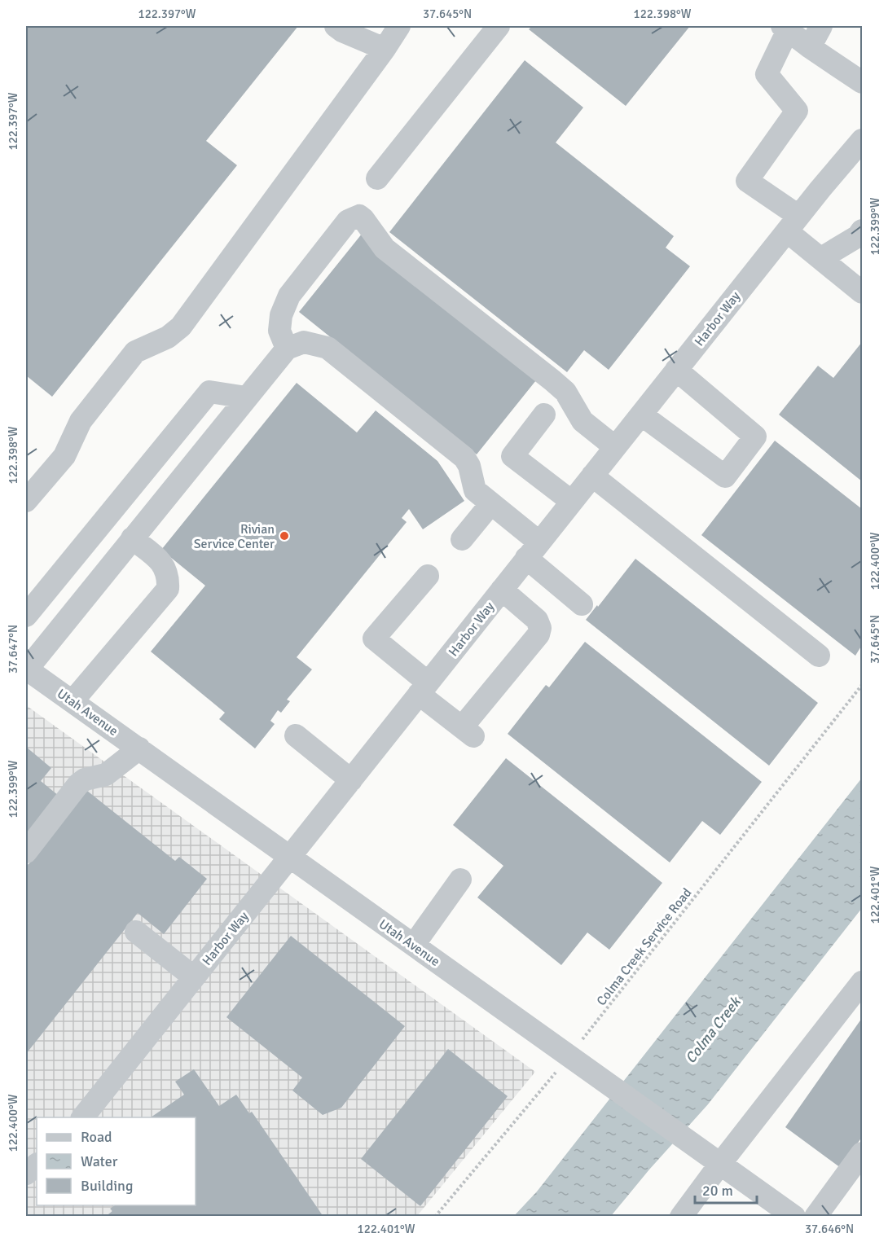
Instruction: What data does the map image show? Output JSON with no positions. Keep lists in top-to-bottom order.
{
  "streets": {
    "street": ["Harbor Way", "Utah Avenue"],
    "path": ["Colma Creek Service Road"]
  },
  "crossings": [
    ["Harbor Way", "Utah Avenue"],
    ["Utah Avenue", "Colma Creek Service Road"]
  ],
  "water": ["Colma Creek"],
  "places": ["Rivian Service Center"],
  "legend": ["Road", "Water", "Building"],
  "scale_bar": "20 m",
  "coordinates": [
    "122.397°W",
    "37.645°N",
    "122.398°W",
    "122.399°W",
    "122.400°W",
    "37.647°N",
    "122.401°W",
    "37.646°N"
  ]
}
